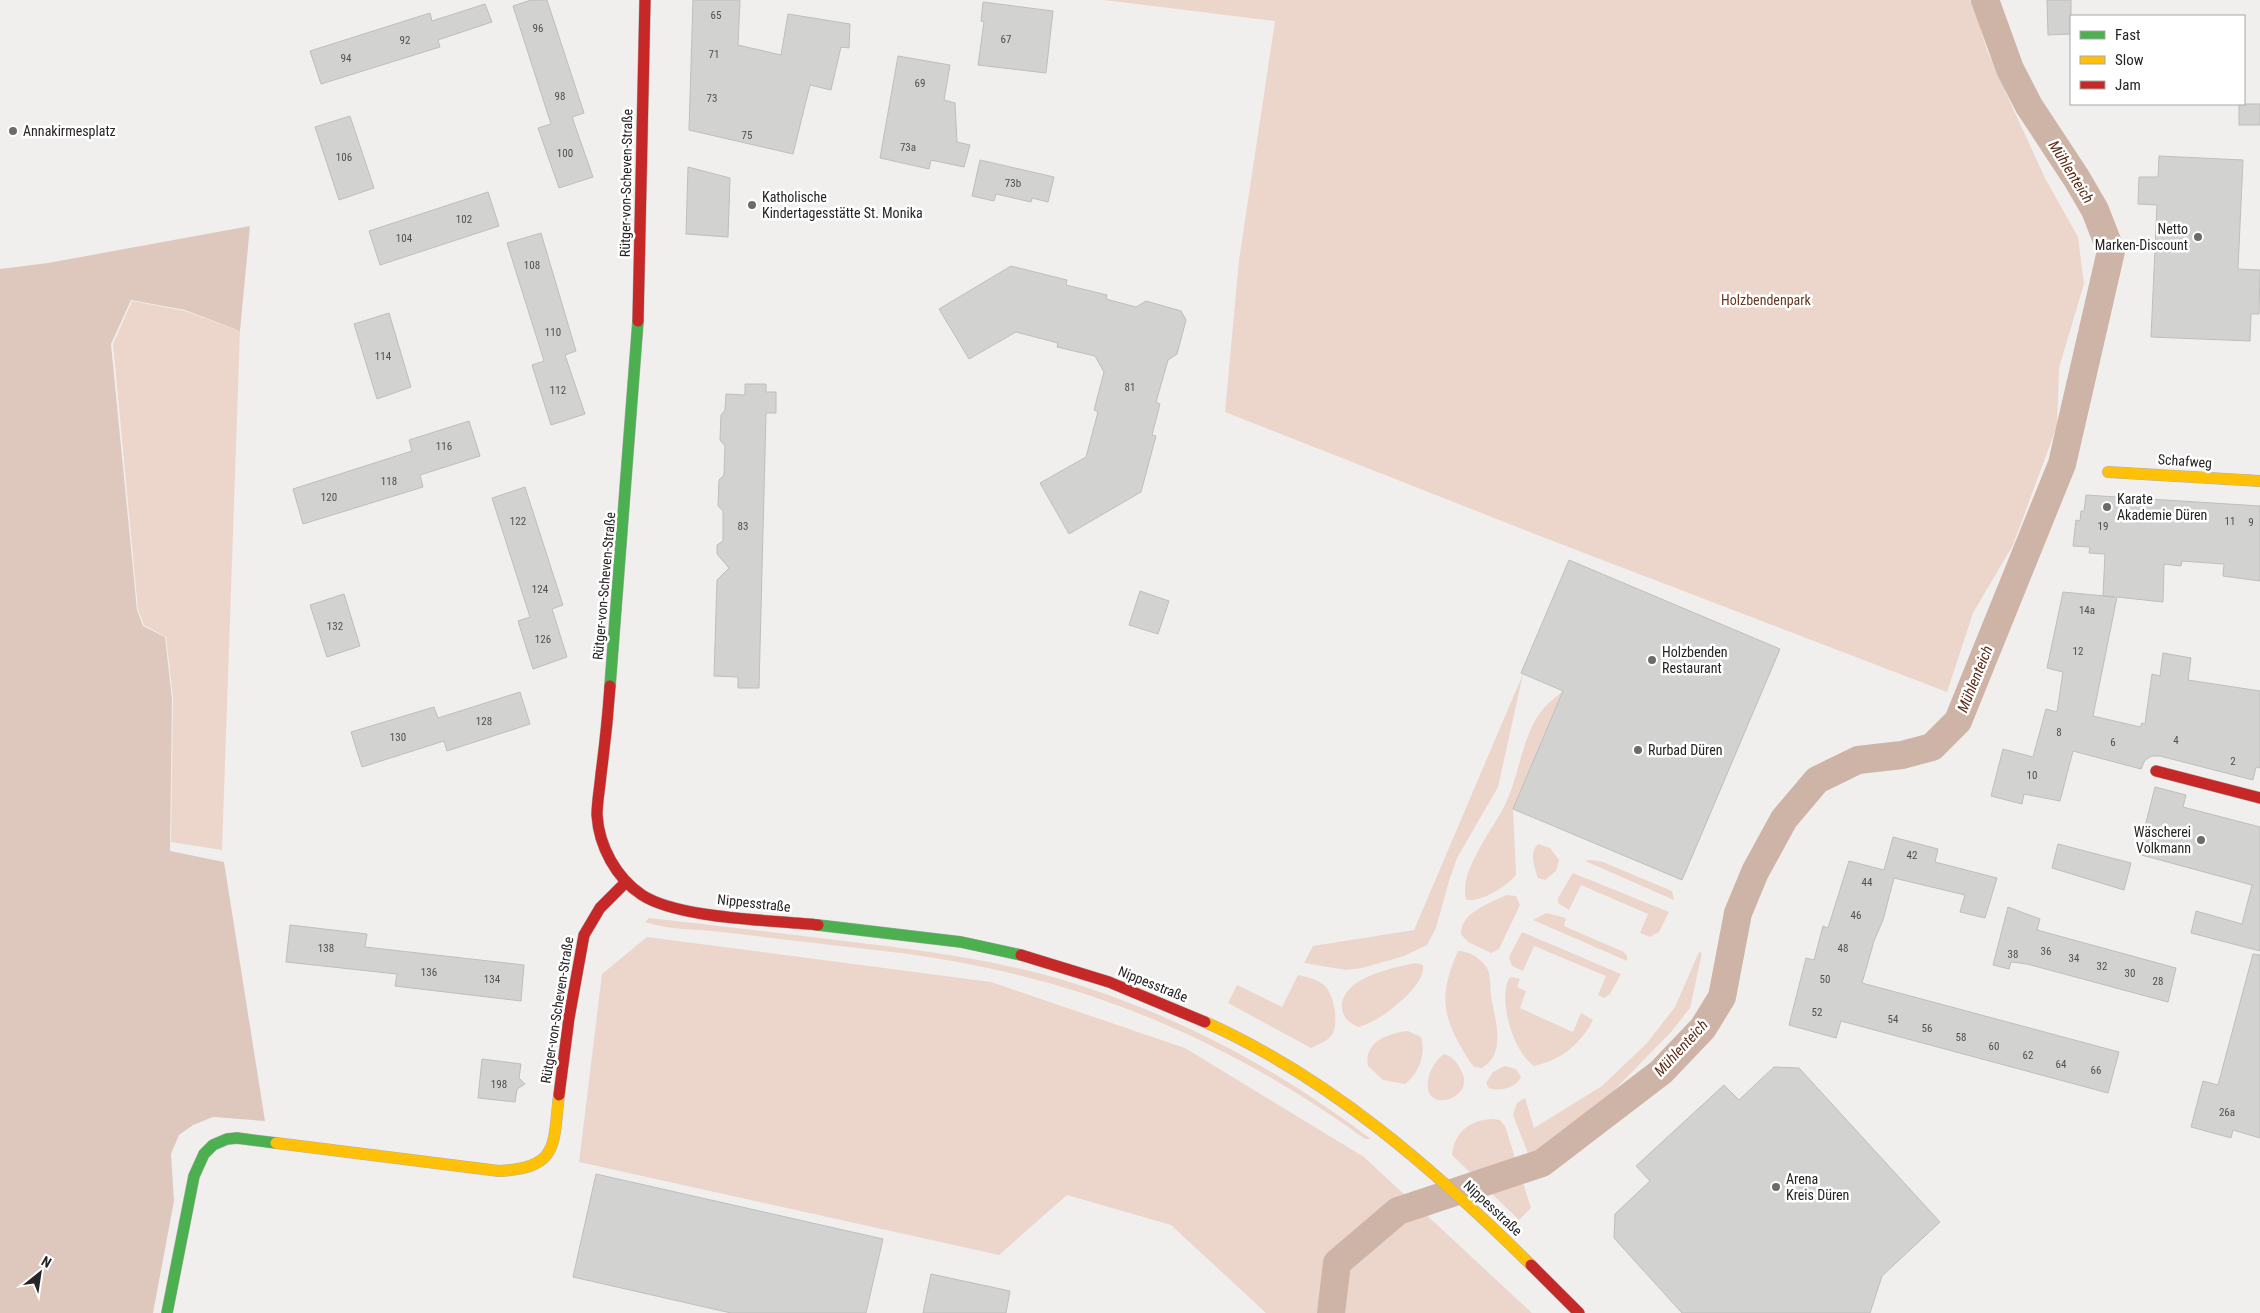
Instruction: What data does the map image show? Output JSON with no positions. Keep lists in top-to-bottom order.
{
  "streets": {
    "street": ["Rütger-von-Scheven-Straße", "Schafweg", "Nippesstraße"]
  },
  "crossings": [
    ["Rütger-von-Scheven-Straße", "Nippesstraße"]
  ],
  "water": ["Mühlenteich"],
  "parks": ["Holzbendenpark"],
  "places": [
    "Annakirmesplatz",
    "Katholische Kindertagesstätte St. Monika",
    "Netto Marken-Discount",
    "Karate Akademie Düren",
    "Holzbenden Restaurant",
    "Rurbad Düren",
    "Wäscherei Volkmann",
    "Arena Kreis Düren"
  ],
  "house_numbers": [
    "65",
    "96",
    "67",
    "92",
    "71",
    "94",
    "69",
    "98",
    "73",
    "75",
    "73a",
    "100",
    "106",
    "73b",
    "102",
    "104",
    "108",
    "110",
    "114",
    "81",
    "112",
    "116",
    "118",
    "120",
    "122",
    "11",
    "9",
    "83",
    "19",
    "124",
    "14a",
    "132",
    "126",
    "12",
    "128",
    "8",
    "130",
    "4",
    "6",
    "2",
    "10",
    "42",
    "44",
    "46",
    "138",
    "48",
    "36",
    "38",
    "34",
    "32",
    "136",
    "30",
    "134",
    "50",
    "28",
    "52",
    "54",
    "56",
    "58",
    "60",
    "62",
    "64",
    "66",
    "198",
    "26a"
  ],
  "legend": ["Fast", "Slow", "Jam"],
  "north": "top right"
}
